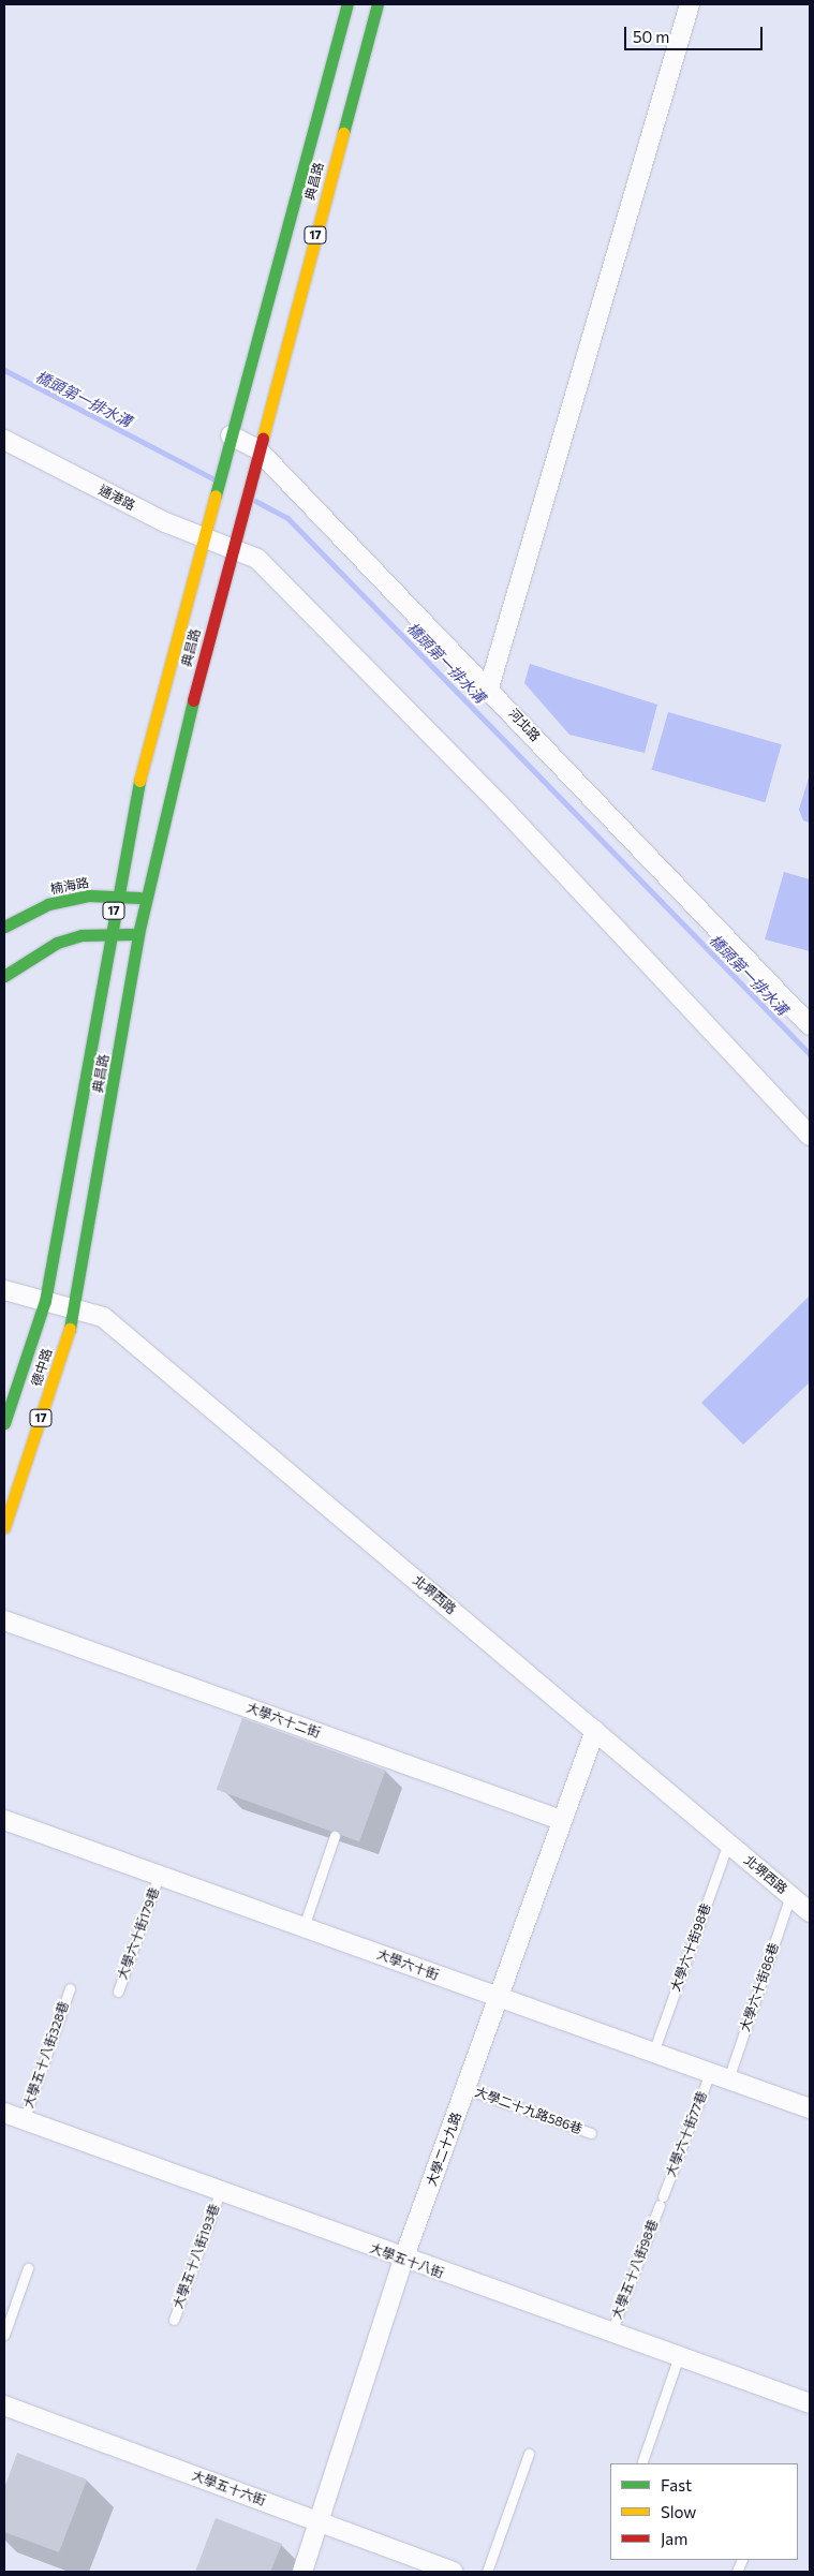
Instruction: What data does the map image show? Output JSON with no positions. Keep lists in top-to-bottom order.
{
  "streets": {
    "main road": [
      "典昌路",
      "17",
      "楠海路",
      "德中路"
    ],
    "street": [
      "通港路",
      "河北路",
      "北堺西路",
      "大學六十二街",
      "大學六十街",
      "大學二十九路",
      "大學五十八街",
      "大學五十六街"
    ],
    "lane": [
      "大學六十街179巷",
      "大學六十街98巷",
      "大學六十街86巷",
      "大學五十八街328巷",
      "大學二十九路586巷",
      "大學六十街77巷",
      "大學五十八街193巷",
      "大學五十八街98巷"
    ]
  },
  "crossings": [
    ["典昌路", "通港路"],
    ["典昌路", "河北路"],
    ["典昌路", "楠海路"],
    ["典昌路", "德中路"],
    ["典昌路", "北堺西路"],
    ["德中路", "北堺西路"],
    ["北堺西路", "大學六十街98巷"],
    ["北堺西路", "大學六十街86巷"],
    ["北堺西路", "大學二十九路"],
    ["大學六十二街", "大學二十九路"],
    ["大學六十街179巷", "大學六十街"],
    ["大學六十街98巷", "大學六十街"],
    ["大學六十街", "大學六十街86巷"],
    ["大學六十街", "大學六十街77巷"],
    ["大學六十街", "大學二十九路"],
    ["大學五十八街328巷", "大學五十八街"],
    ["大學二十九路586巷", "大學二十九路"],
    ["大學六十街77巷", "大學五十八街98巷"],
    ["大學二十九路", "大學五十八街"],
    ["大學二十九路", "大學五十六街"],
    ["大學五十八街193巷", "大學五十八街"],
    ["大學五十八街", "大學五十八街98巷"]
  ],
  "water": ["橋頭第一排水溝"],
  "legend": ["Fast", "Slow", "Jam"],
  "scale_bar": "50 m"
}
